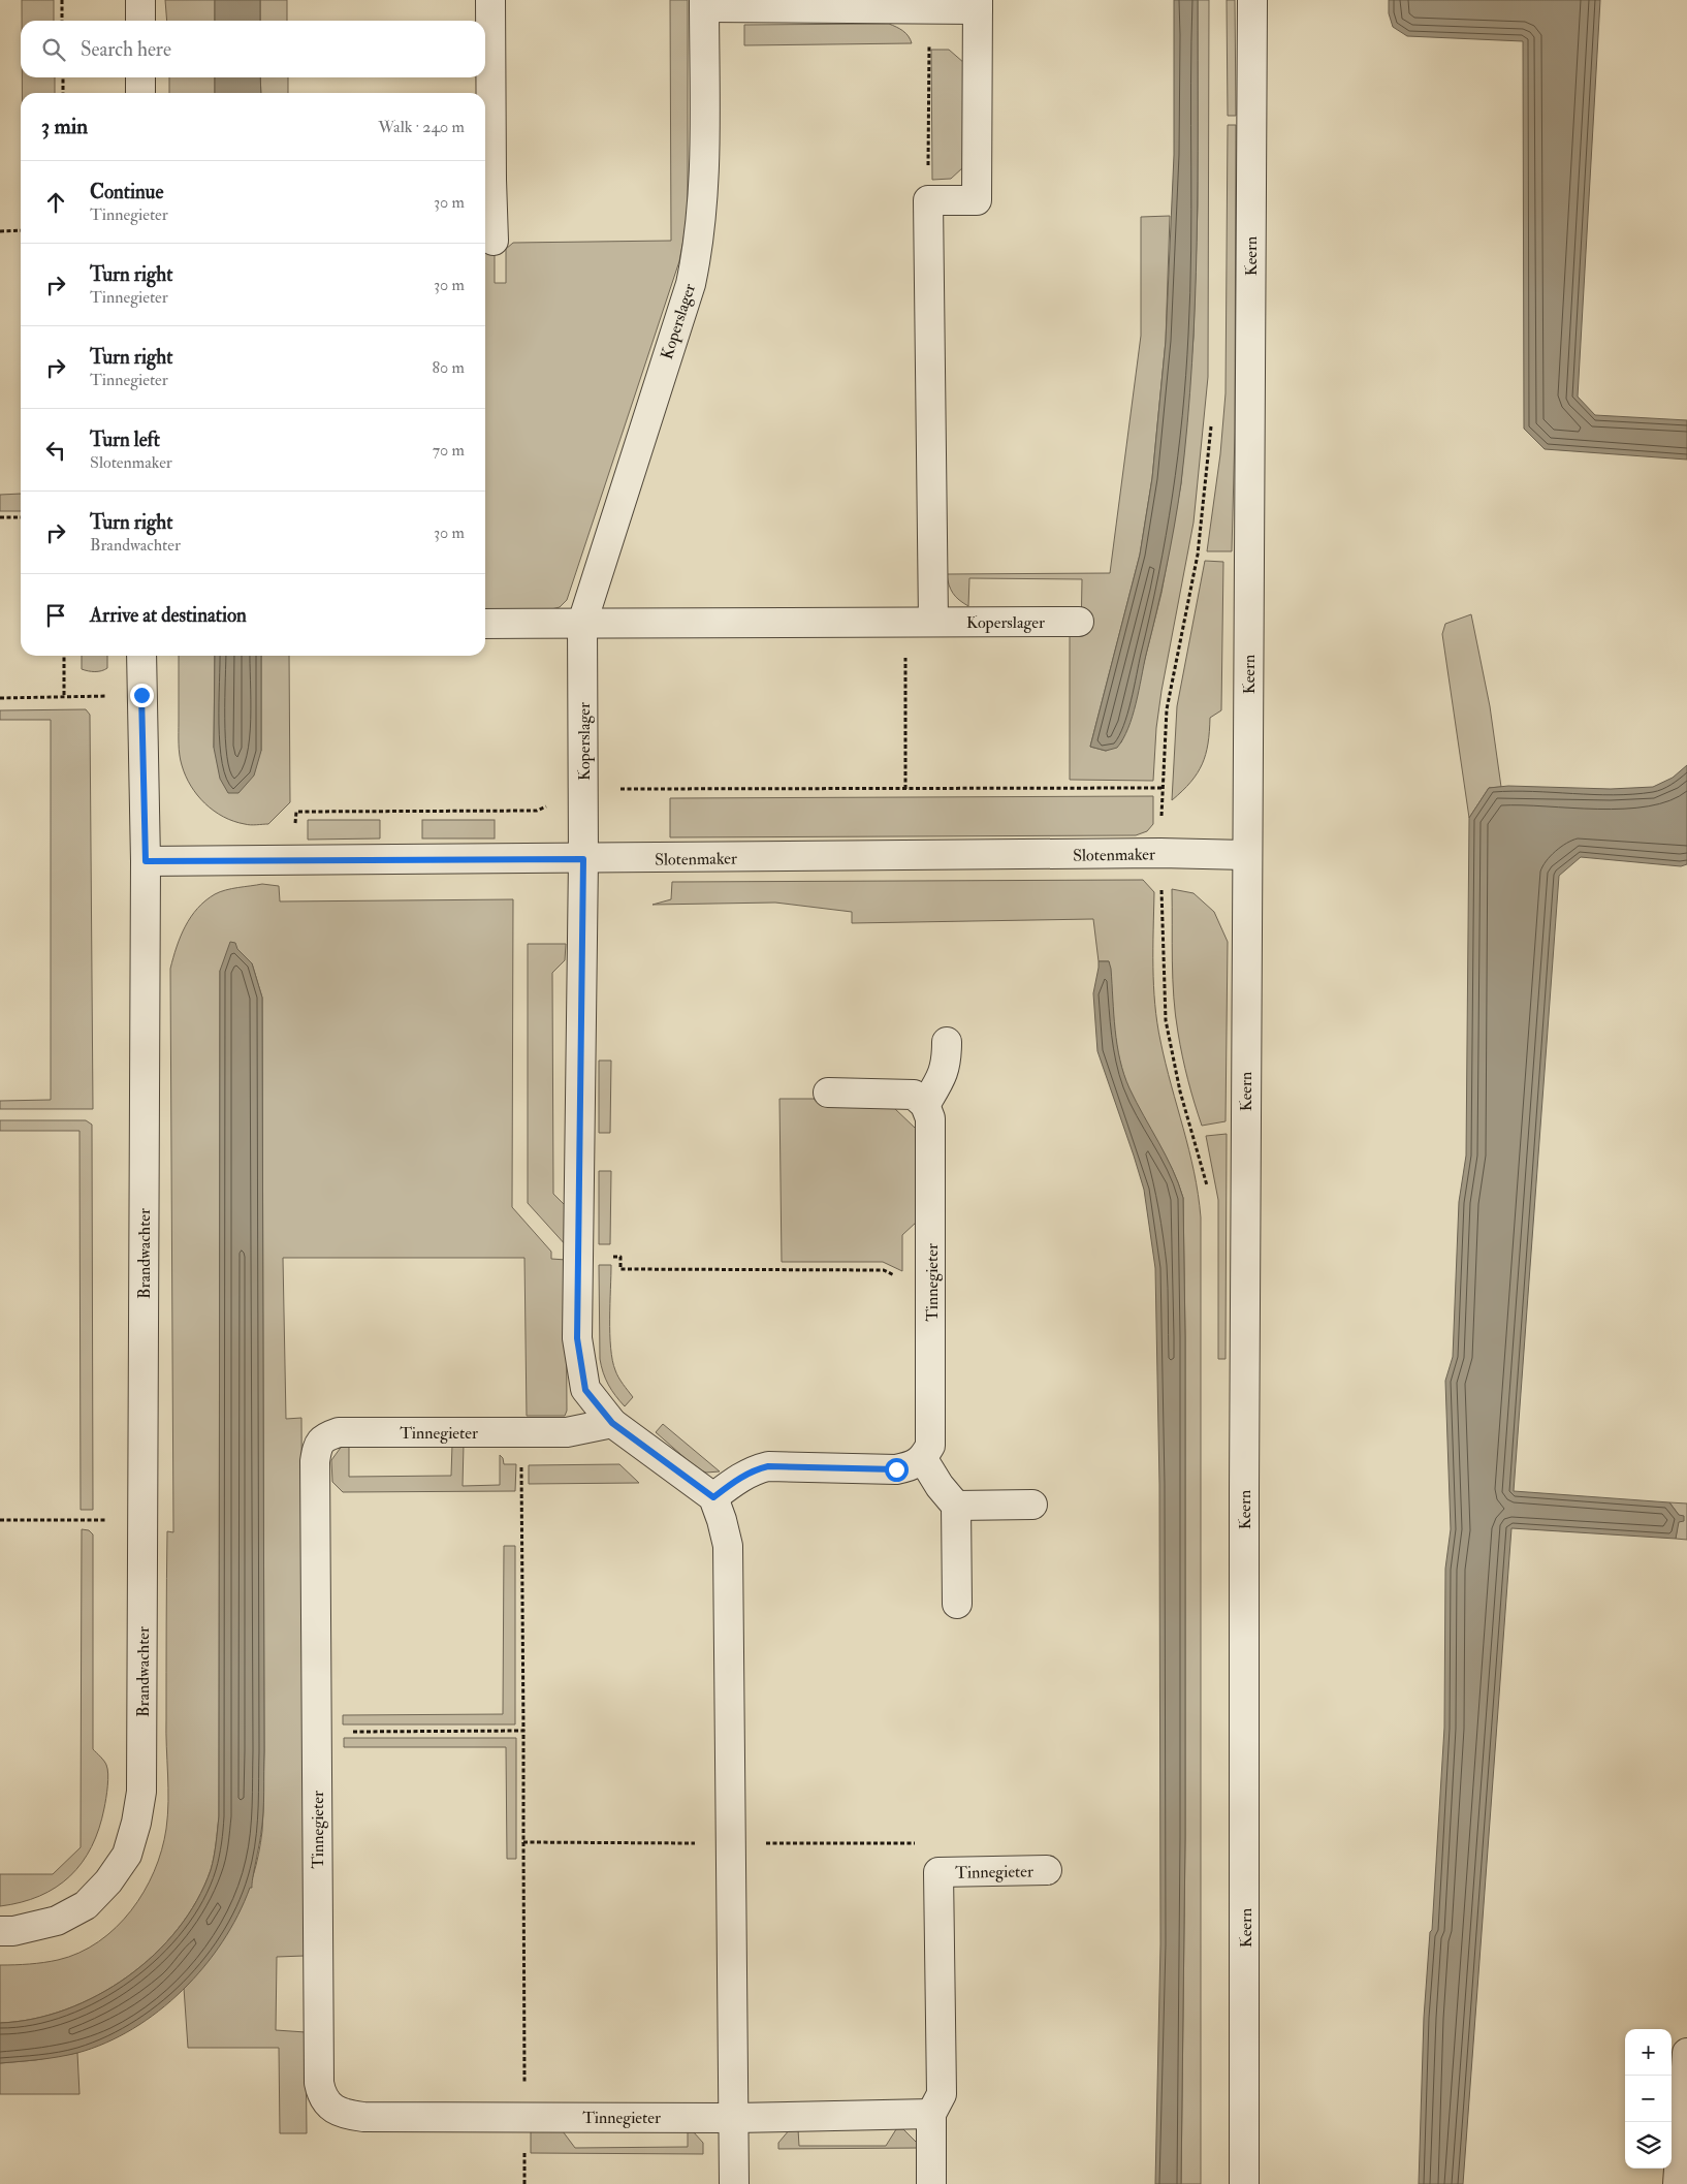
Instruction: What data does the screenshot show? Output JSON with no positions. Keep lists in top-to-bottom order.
{
  "streets": {
    "street": [
      "Keern",
      "Koperslager",
      "Slotenmaker",
      "Brandwachter",
      "Tinnegieter"
    ]
  },
  "crossings": [
    ["Keern", "Slotenmaker"],
    ["Koperslager", "Slotenmaker"],
    ["Slotenmaker", "Brandwachter"]
  ],
  "page": {
    "search": "Search here",
    "heading": ["3 min", "Walk · 240 m"],
    "list": [
      ["Continue", "Tinnegieter", "30 m"],
      ["Turn right", "Tinnegieter", "30 m"],
      ["Turn right", "Tinnegieter", "80 m"],
      ["Turn left", "Slotenmaker", "70 m"],
      ["Turn right", "Brandwachter", "30 m"],
      "Arrive at destination"
    ],
    "map_buttons": ["+", "−"]
  }
}
